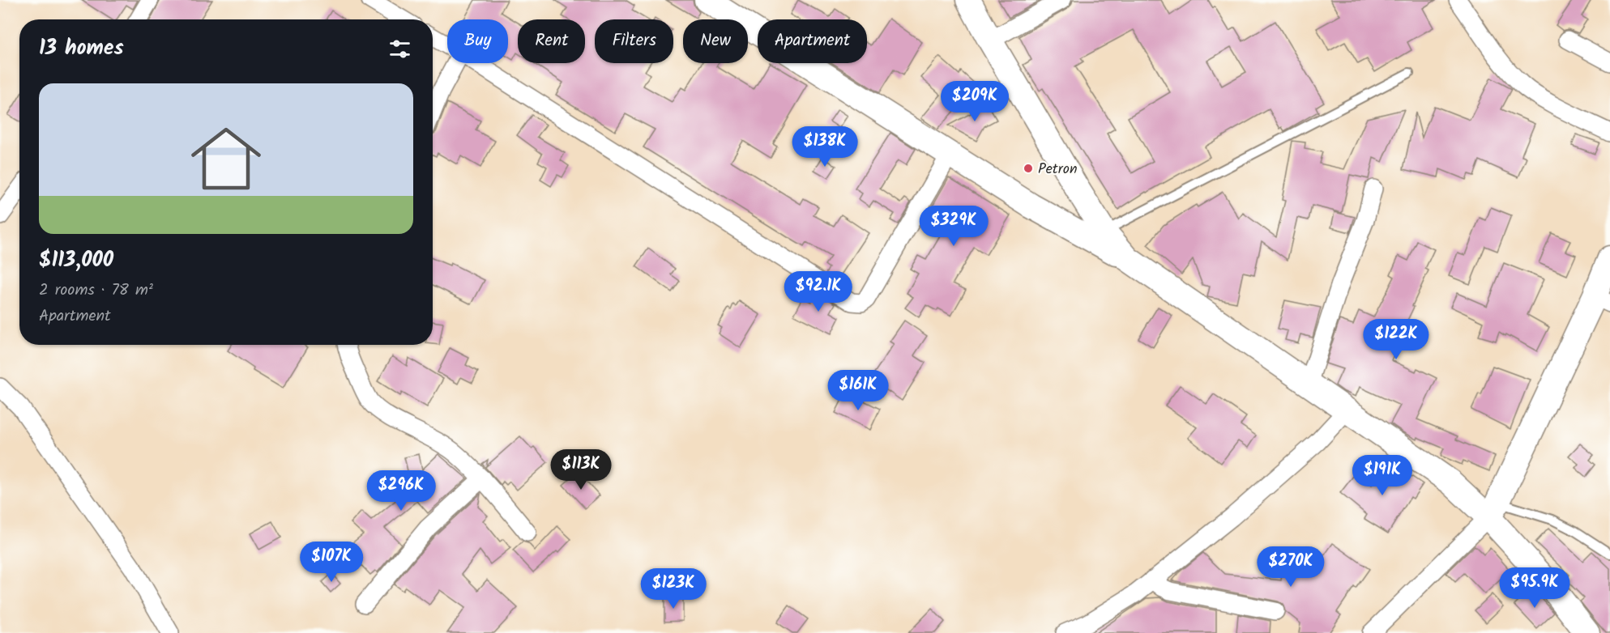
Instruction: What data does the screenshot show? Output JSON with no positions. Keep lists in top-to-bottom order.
{
  "places": ["Petron"],
  "page": {
    "chip": [
      "Buy",
      "Rent",
      "Filters",
      "New",
      "Apartment"
    ],
    "heading": "13 homes",
    "list": [
      {
        "name": "$113,000",
        "note": "2 rooms · 78 m² · Apartment"
      }
    ],
    "price": [
      "$209K",
      "$138K",
      "$329K",
      "$92.1K",
      "$122K",
      "$161K",
      "$113K",
      "$191K",
      "$296K",
      "$107K",
      "$270K",
      "$95.9K",
      "$123K"
    ]
  }
}
